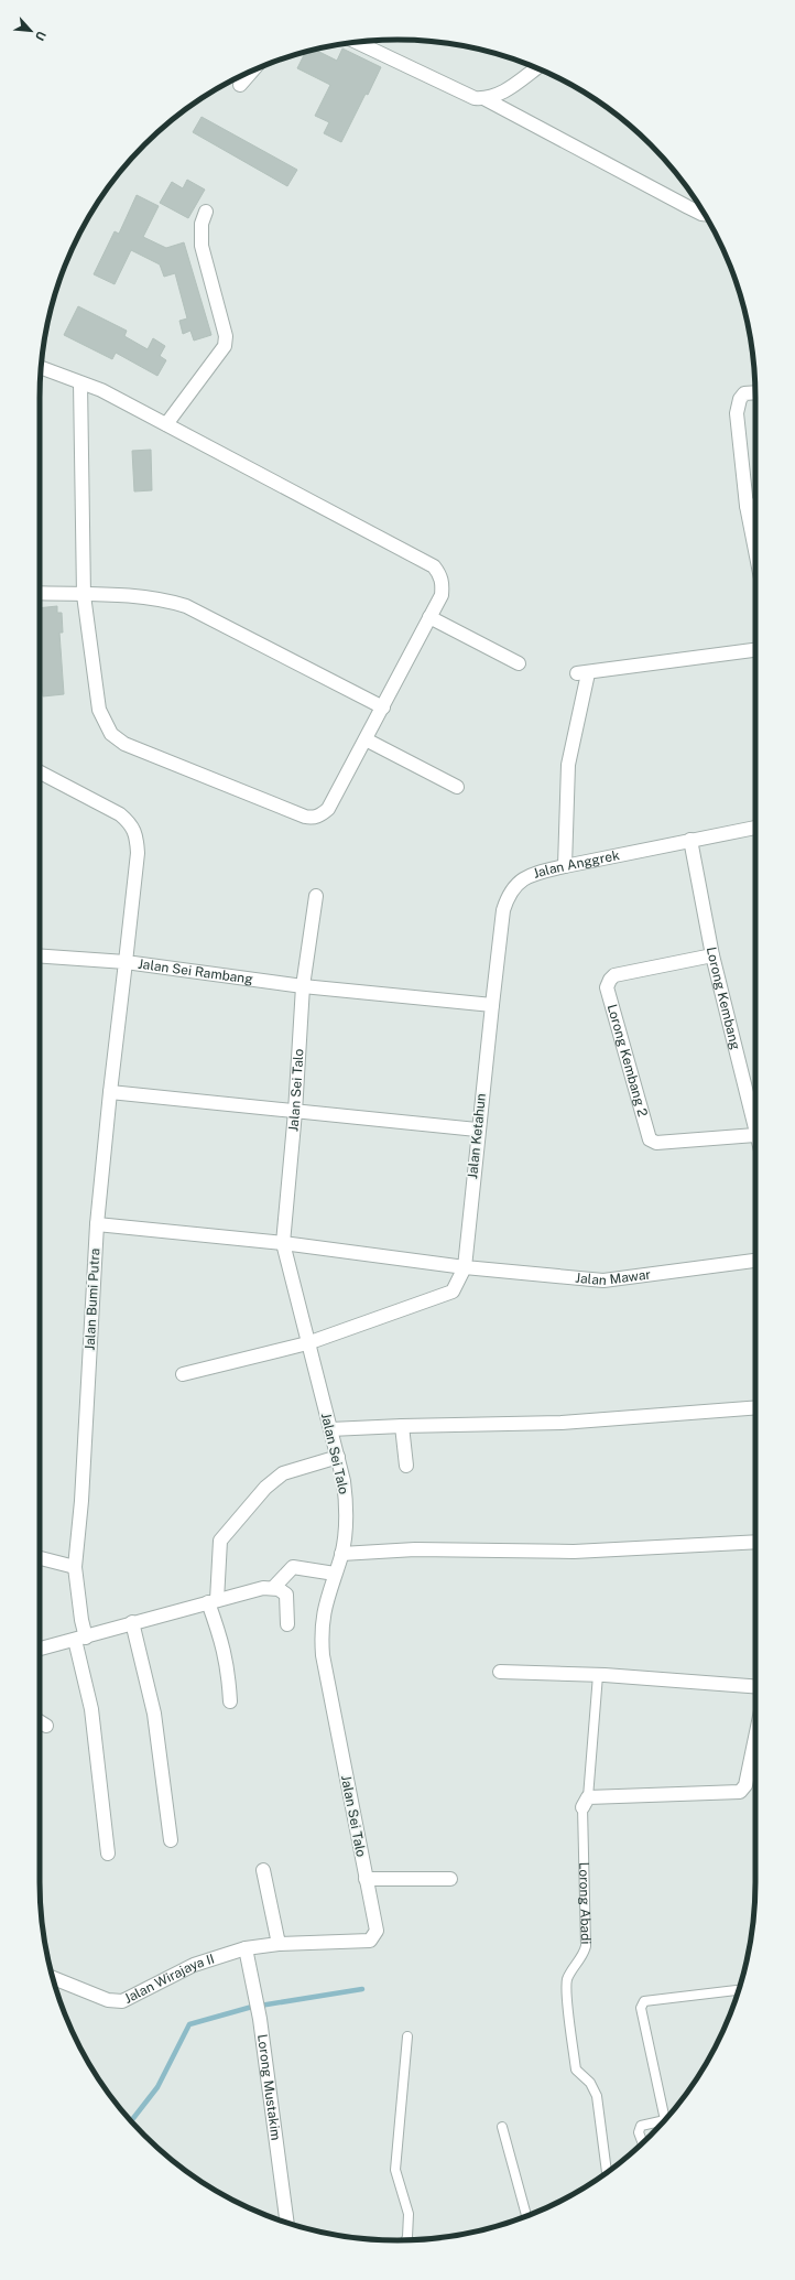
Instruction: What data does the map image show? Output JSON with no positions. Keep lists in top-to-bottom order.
{
  "streets": {
    "street": [
      "Jalan Anggrek",
      "Jalan Sei Rambang",
      "Lorong Kembang",
      "Lorong Kembang 2",
      "Jalan Sei Talo",
      "Jalan Ketahun",
      "Jalan Mawar",
      "Jalan Bumi Putra",
      "Jalan Wirajaya II",
      "Lorong Mustakim"
    ],
    "lane": ["Lorong Abadi"]
  },
  "crossings": [
    ["Jalan Anggrek", "Jalan Sei Rambang"],
    ["Jalan Anggrek", "Lorong Kembang"],
    ["Jalan Anggrek", "Jalan Ketahun"],
    ["Jalan Sei Rambang", "Jalan Sei Talo"],
    ["Jalan Sei Rambang", "Jalan Ketahun"],
    ["Jalan Sei Rambang", "Jalan Bumi Putra"],
    ["Lorong Kembang", "Lorong Kembang 2"],
    ["Jalan Sei Talo", "Jalan Mawar"],
    ["Jalan Sei Talo", "Jalan Wirajaya II"],
    ["Jalan Sei Talo", "Lorong Mustakim"],
    ["Jalan Ketahun", "Jalan Mawar"],
    ["Jalan Mawar", "Jalan Bumi Putra"],
    ["Jalan Wirajaya II", "Lorong Mustakim"]
  ],
  "north": "bottom right"
}
